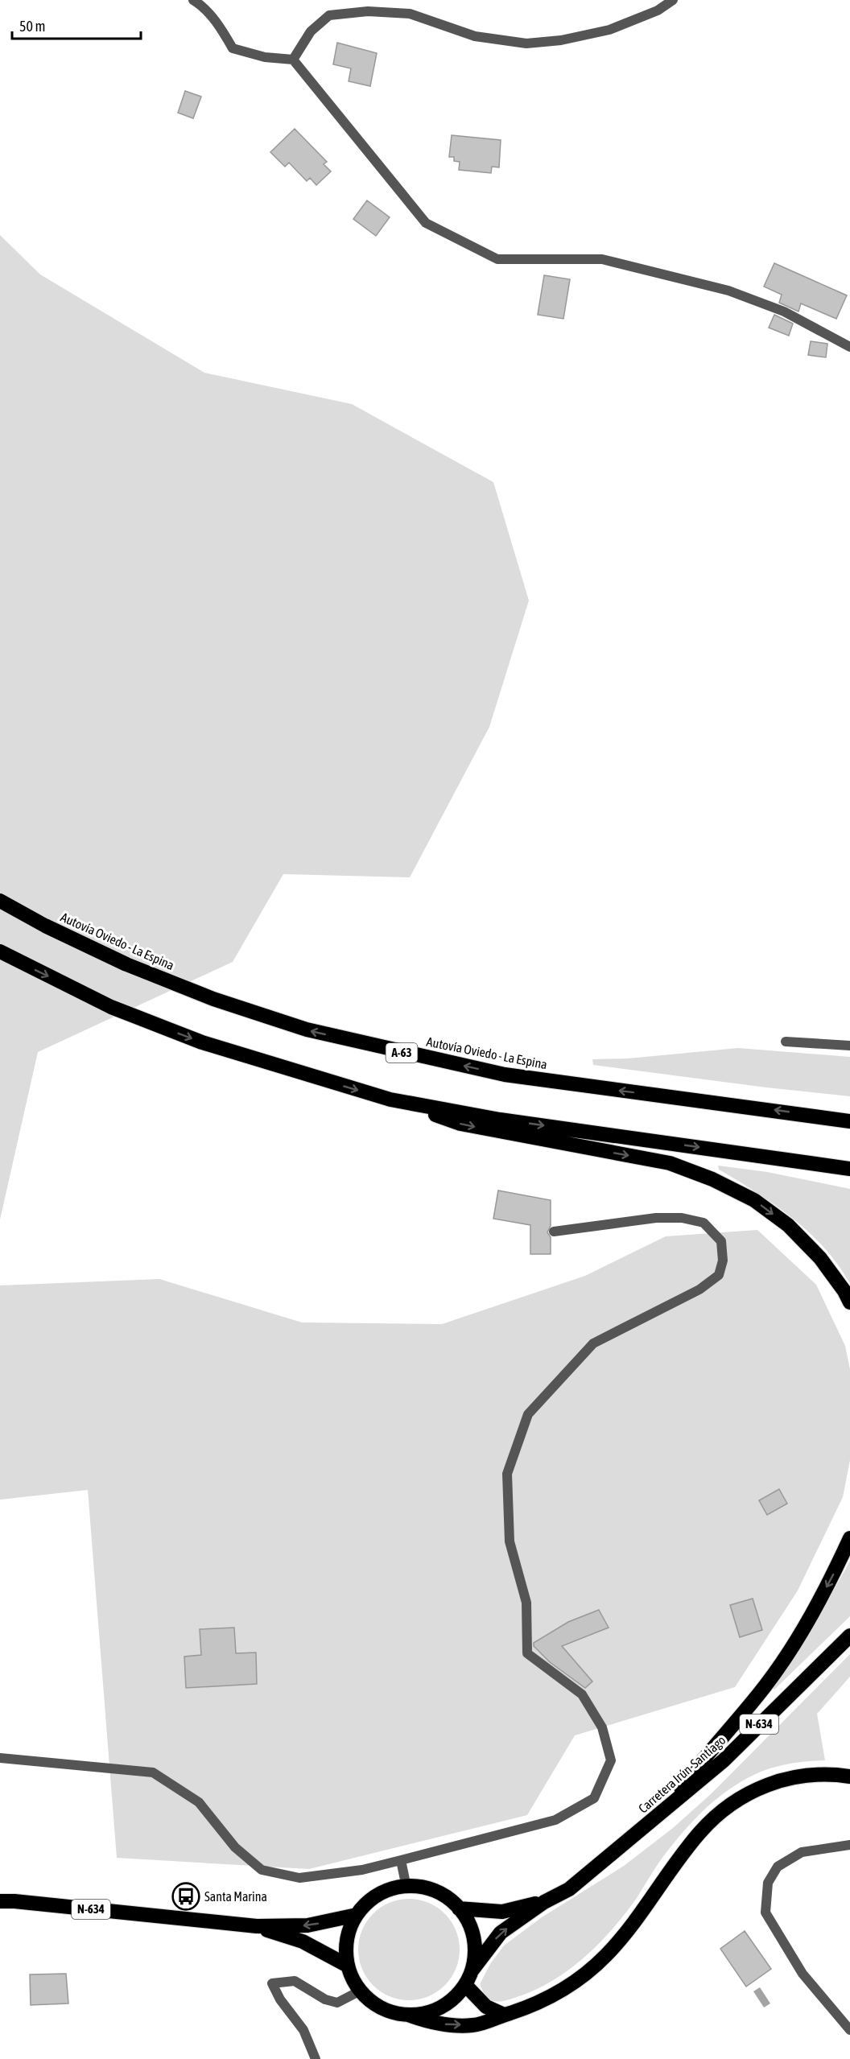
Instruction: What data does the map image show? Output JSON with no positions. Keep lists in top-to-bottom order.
{
  "streets": {
    "highway": [
      "Autovía Oviedo - La Espina",
      "A-63",
      "N-634",
      "Carretera Irún-Santiago"
    ]
  },
  "crossings": [
    ["N-634", "Carretera Irún-Santiago"]
  ],
  "places": {
    "bus stop": ["Santa Marina"]
  },
  "scale_bar": "50 m"
}
